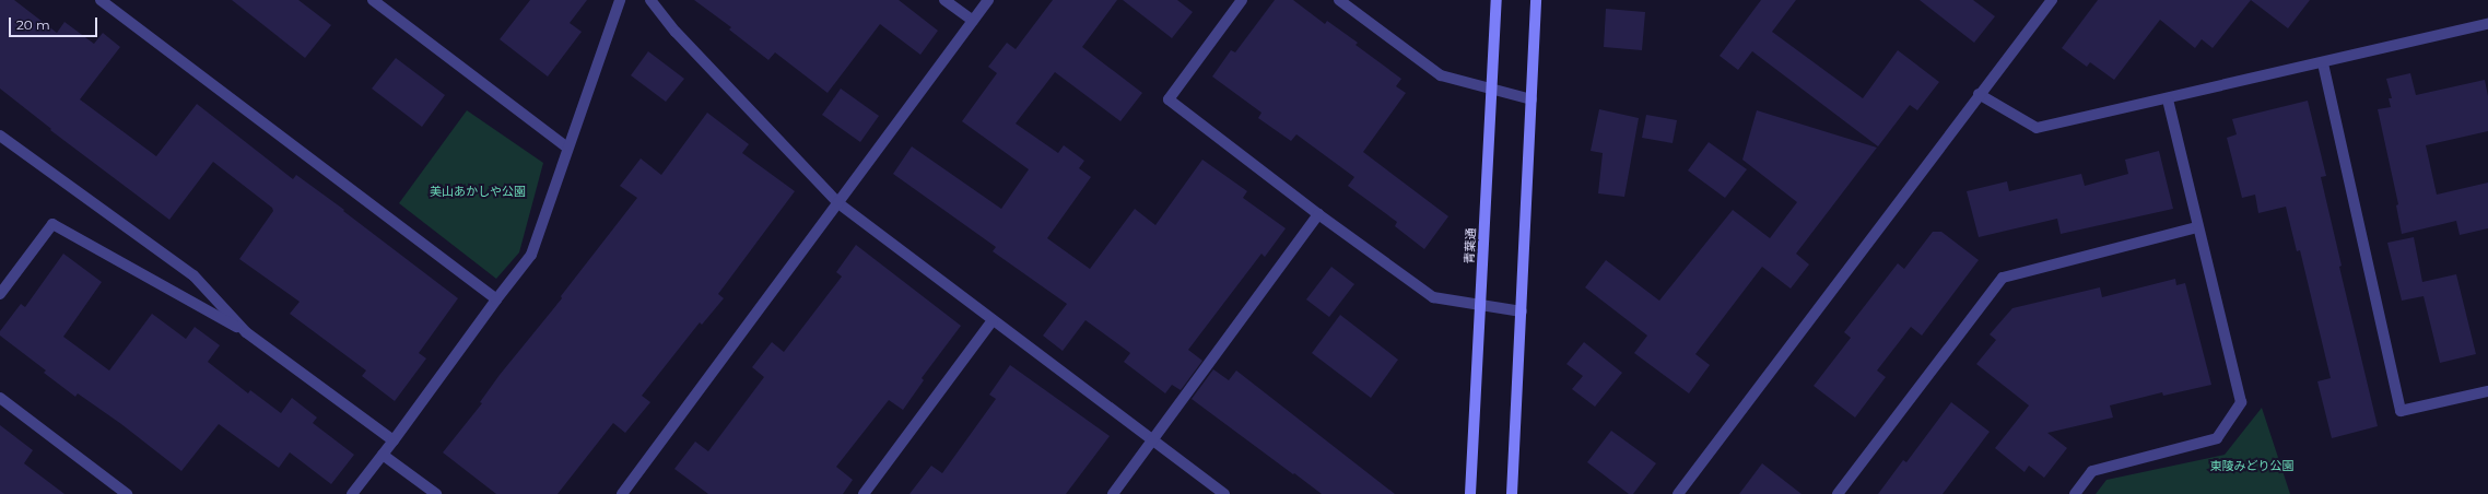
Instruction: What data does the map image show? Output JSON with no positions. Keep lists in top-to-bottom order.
{
  "streets": {
    "street": ["青葉通"]
  },
  "parks": ["美山あかしや公園", "東陵みどり公園"],
  "scale_bar": "20 m"
}
